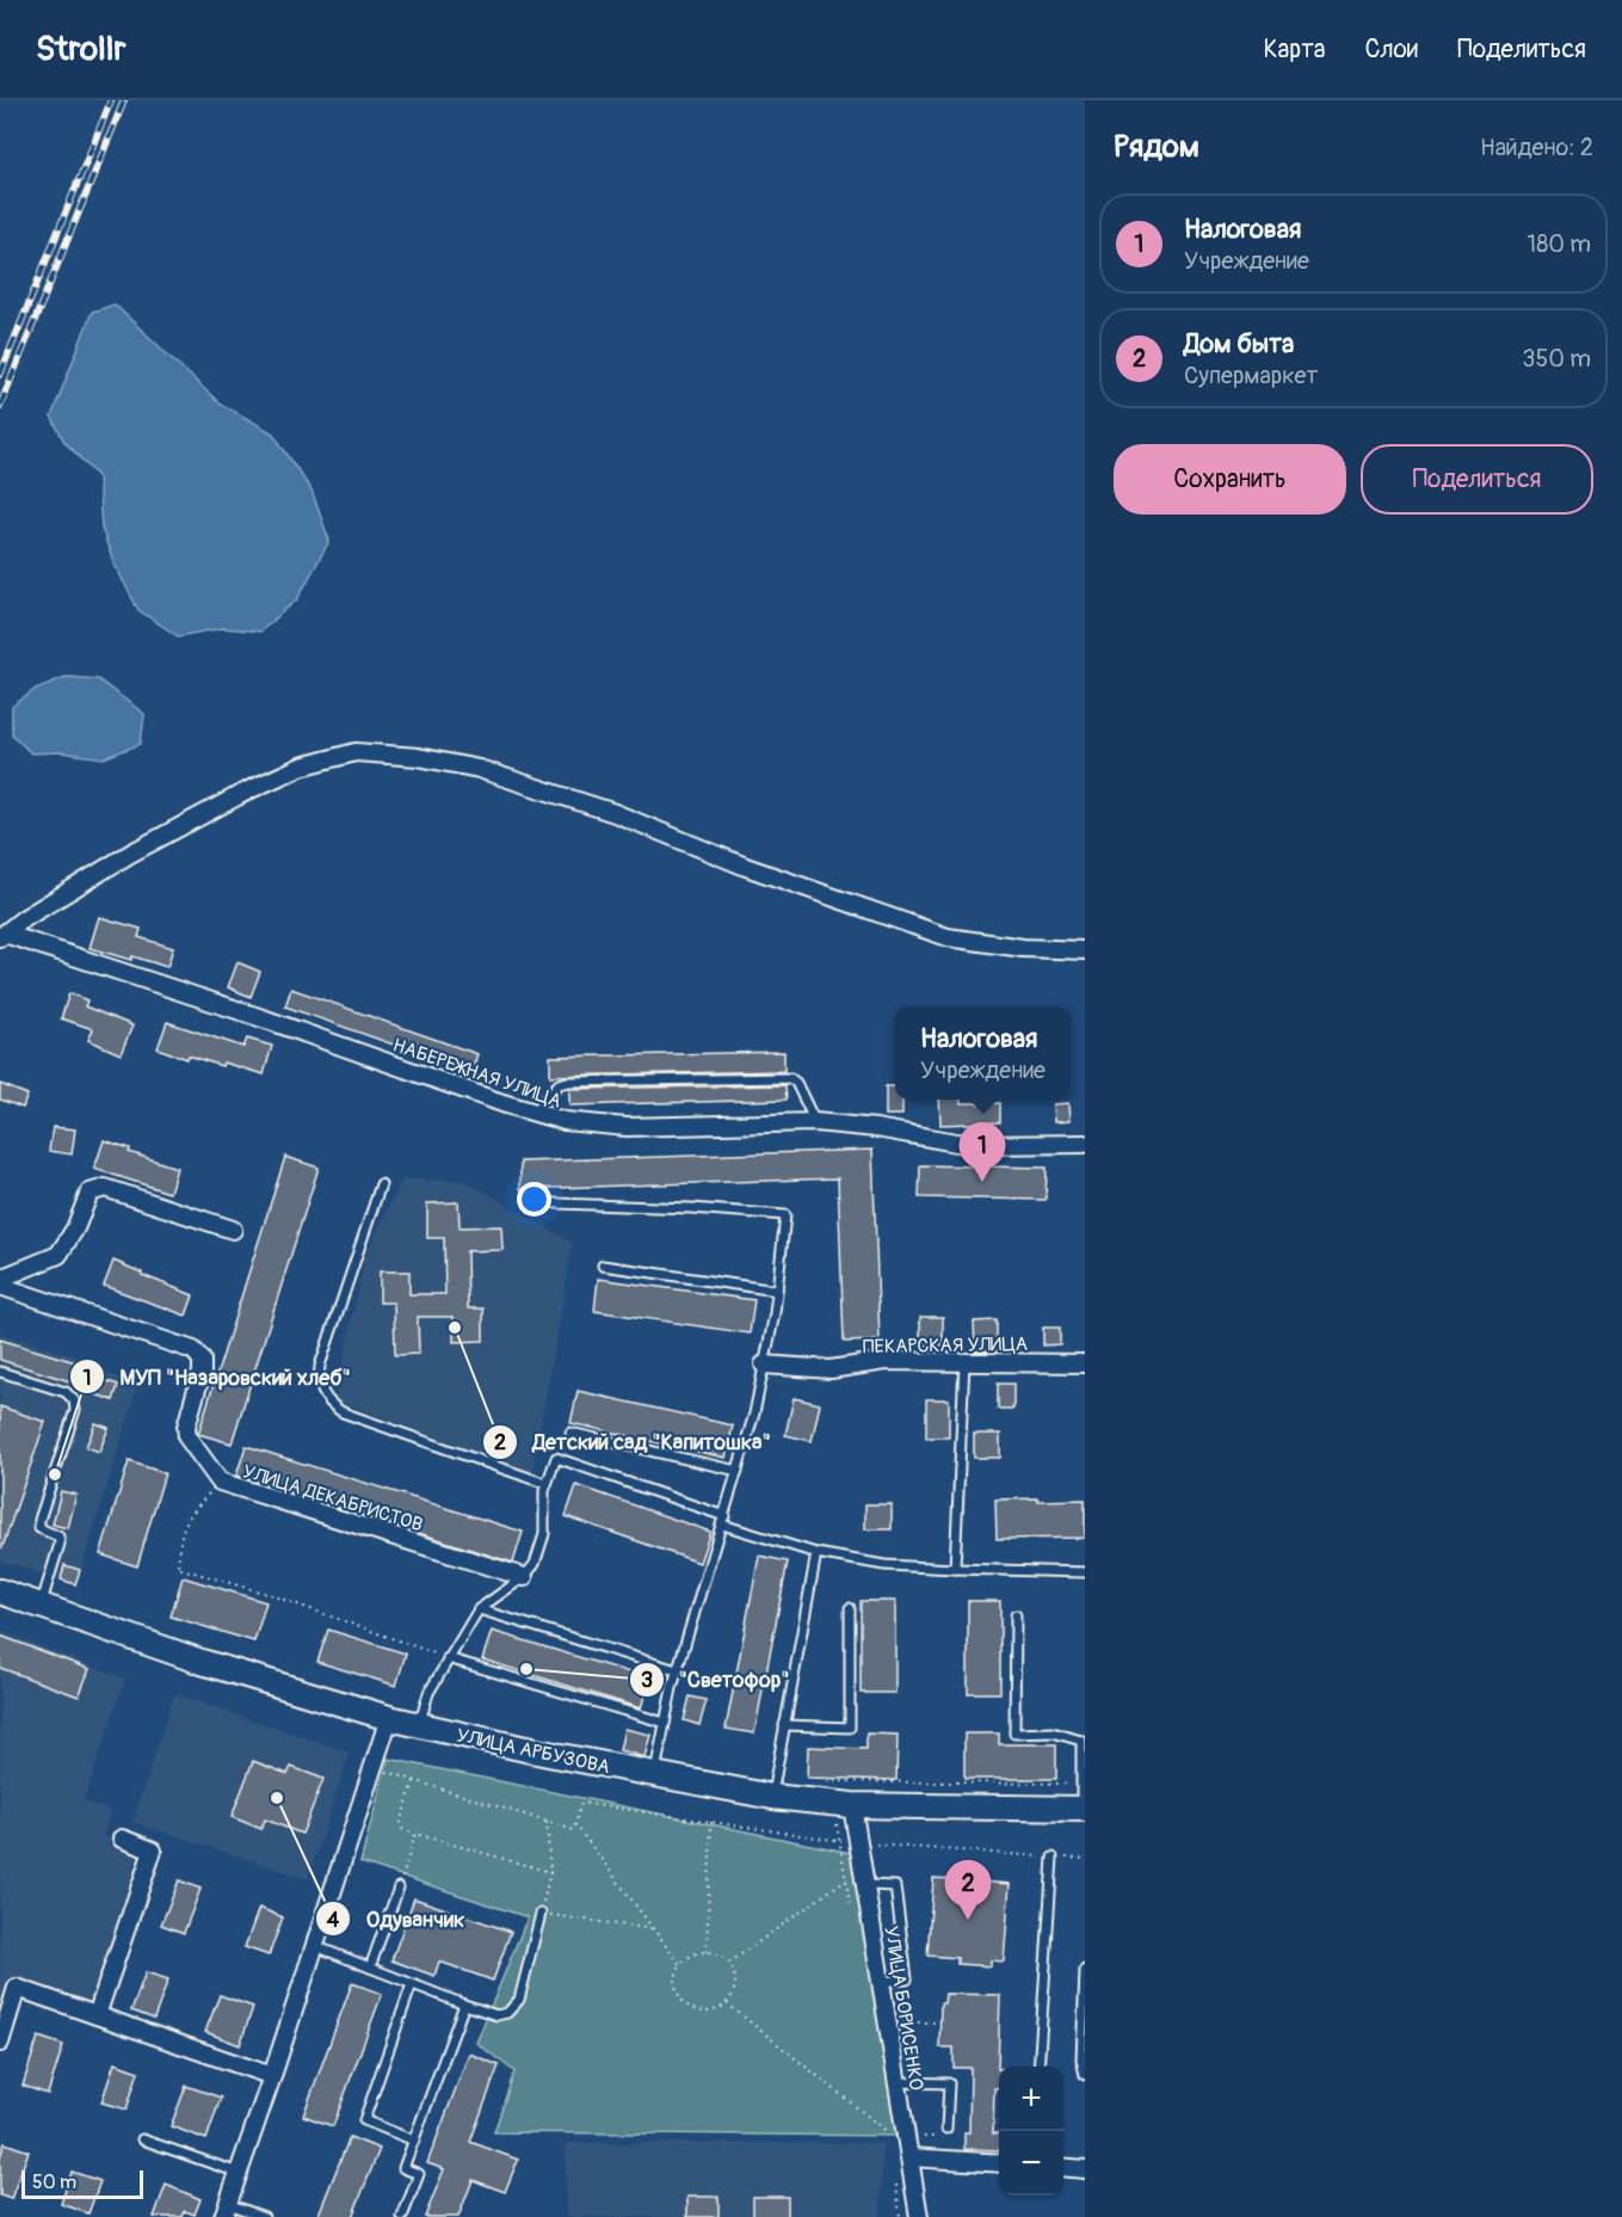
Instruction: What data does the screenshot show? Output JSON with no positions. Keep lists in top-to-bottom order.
{
  "streets": {
    "street": [
      "НАБЕРЕЖНАЯ УЛИЦА",
      "ПЕКАРСКАЯ УЛИЦА",
      "УЛИЦА ДЕКАБРИСТОВ",
      "УЛИЦА АРБУЗОВА",
      "УЛИЦА БОРИСЕНКО"
    ]
  },
  "crossings": [
    ["УЛИЦА АРБУЗОВА", "УЛИЦА БОРИСЕНКО"]
  ],
  "places": [
    "Детский сад \"Капитошка\"",
    "МУП \"Назаровский хлеб\"",
    "\"Светофор\"",
    "Одуванчик"
  ],
  "scale_bar": "50 m",
  "page": {
    "header": "Strollr",
    "nav": ["Карта", "Слои", "Поделиться"],
    "heading": ["Рядом", "Найдено: 2"],
    "list": [
      {
        "mark": "1",
        "name": "Налоговая",
        "note": "Учреждение",
        "value": "180 m"
      },
      {
        "mark": "2",
        "name": "Дом быта",
        "note": "Супермаркет",
        "value": "350 m"
      }
    ],
    "buttons": ["Сохранить", "Поделиться"],
    "popup": ["Налоговая", "Учреждение"],
    "pins": ["1", "2"],
    "map_buttons": ["+", "−"],
    "scale": "50 m"
  }
}
